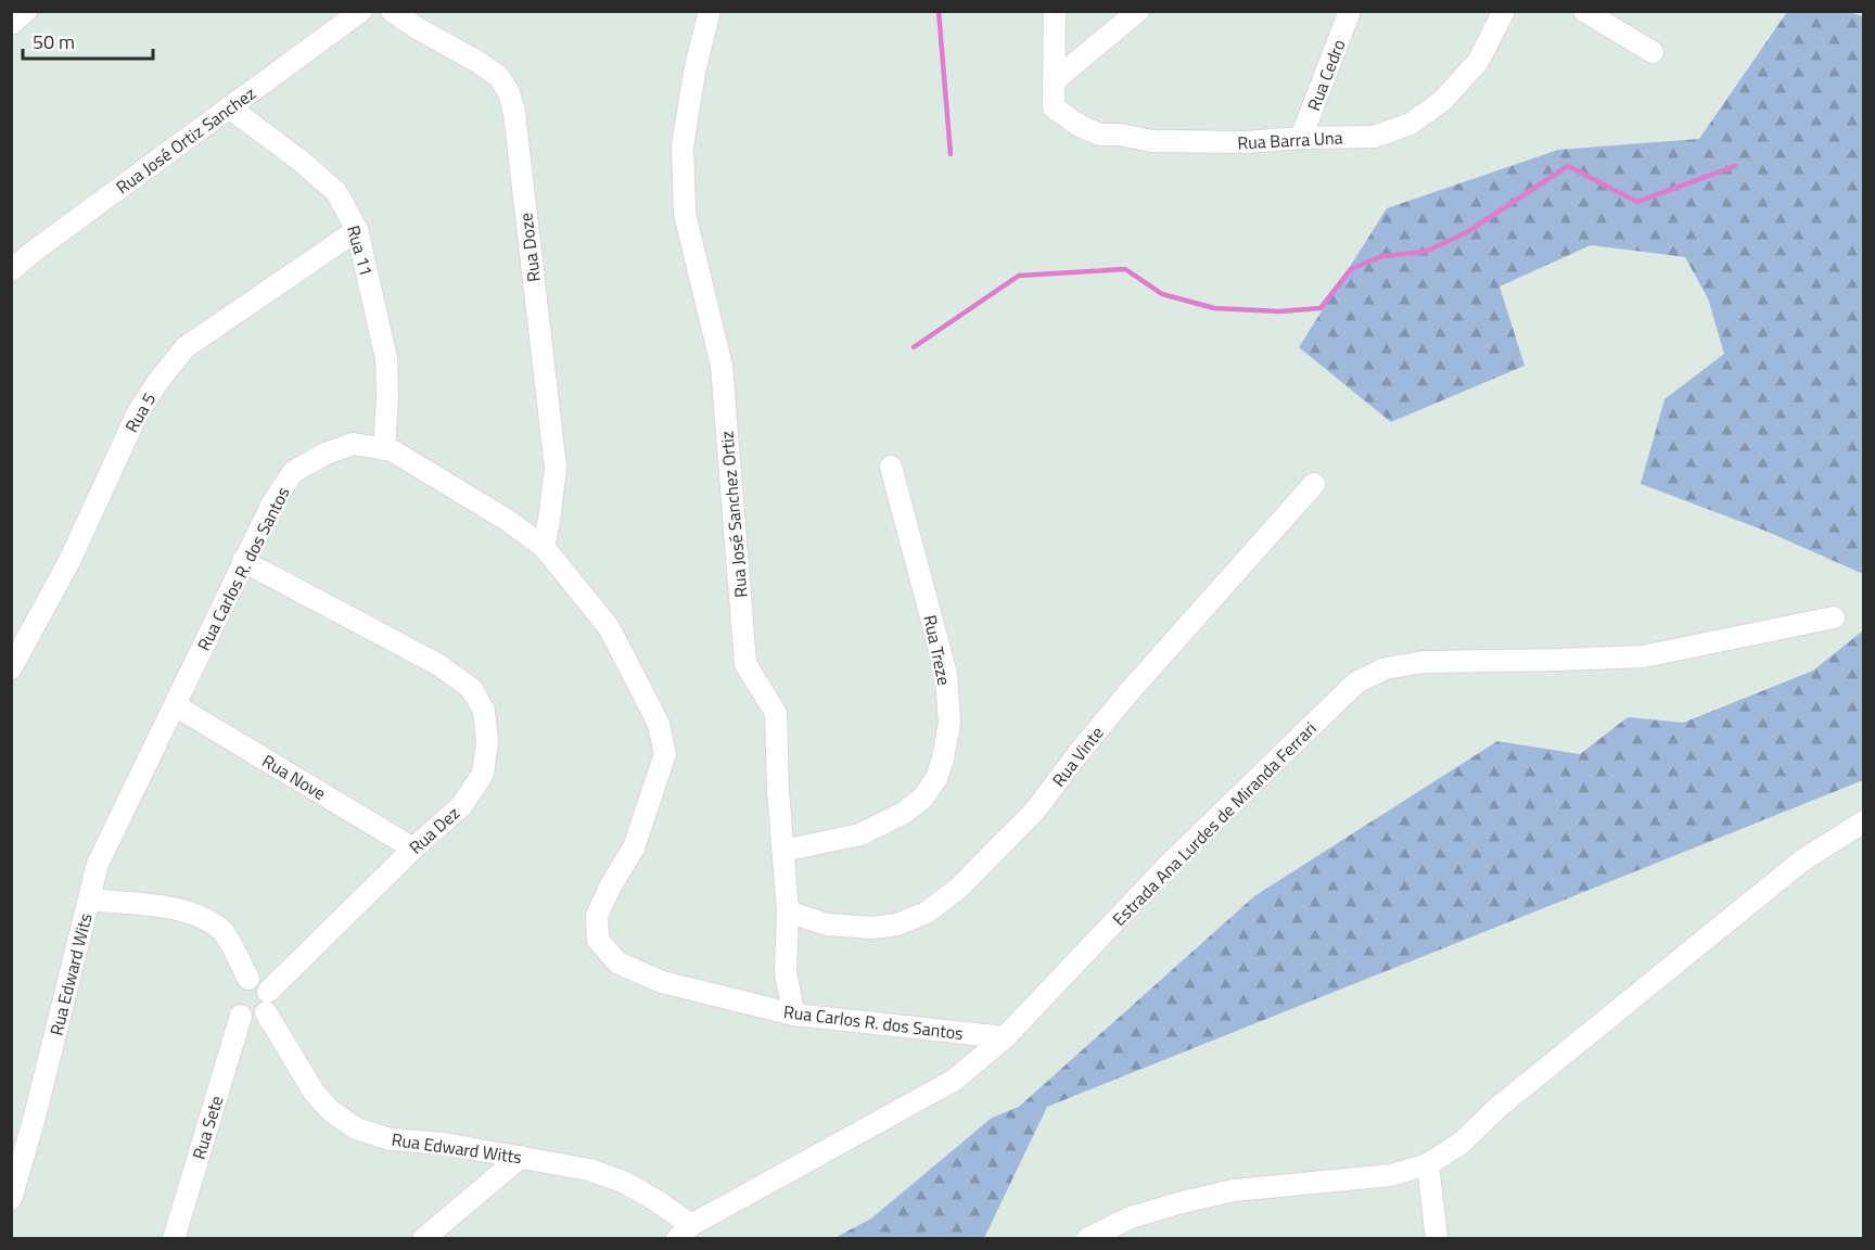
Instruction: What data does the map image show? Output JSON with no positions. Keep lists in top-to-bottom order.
{
  "streets": {
    "street": [
      "Rua Cedro",
      "Rua José Ortiz Sanchez",
      "Rua Barra Una",
      "Rua Doze",
      "Rua 11",
      "Rua 5",
      "Rua José Sanchez Ortiz",
      "Rua Carlos R. dos Santos",
      "Rua Treze",
      "Rua Vinte",
      "Rua Nove",
      "Estrada Ana Lurdes de Miranda Ferrari",
      "Rua Dez",
      "Rua Edward Wits",
      "Rua Sete",
      "Rua Edward Witts"
    ]
  },
  "crossings": [
    ["Rua Cedro", "Rua Barra Una"],
    ["Rua José Ortiz Sanchez", "Rua 11"],
    ["Rua Doze", "Rua Carlos R. dos Santos"],
    ["Rua 11", "Rua 5"],
    ["Rua 11", "Rua Carlos R. dos Santos"],
    ["Rua José Sanchez Ortiz", "Rua Carlos R. dos Santos"],
    ["Rua José Sanchez Ortiz", "Rua Treze"],
    ["Rua José Sanchez Ortiz", "Rua Vinte"],
    ["Rua Carlos R. dos Santos", "Rua Nove"],
    ["Rua Carlos R. dos Santos", "Estrada Ana Lurdes de Miranda Ferrari"],
    ["Rua Carlos R. dos Santos", "Rua Dez"],
    ["Rua Carlos R. dos Santos", "Rua Edward Wits"],
    ["Rua Nove", "Rua Dez"],
    ["Estrada Ana Lurdes de Miranda Ferrari", "Rua Edward Witts"],
    ["Rua Dez", "Rua Edward Wits"],
    ["Rua Dez", "Rua Edward Witts"],
    ["Rua Edward Wits", "Rua Edward Witts"]
  ],
  "scale_bar": "50 m"
}
